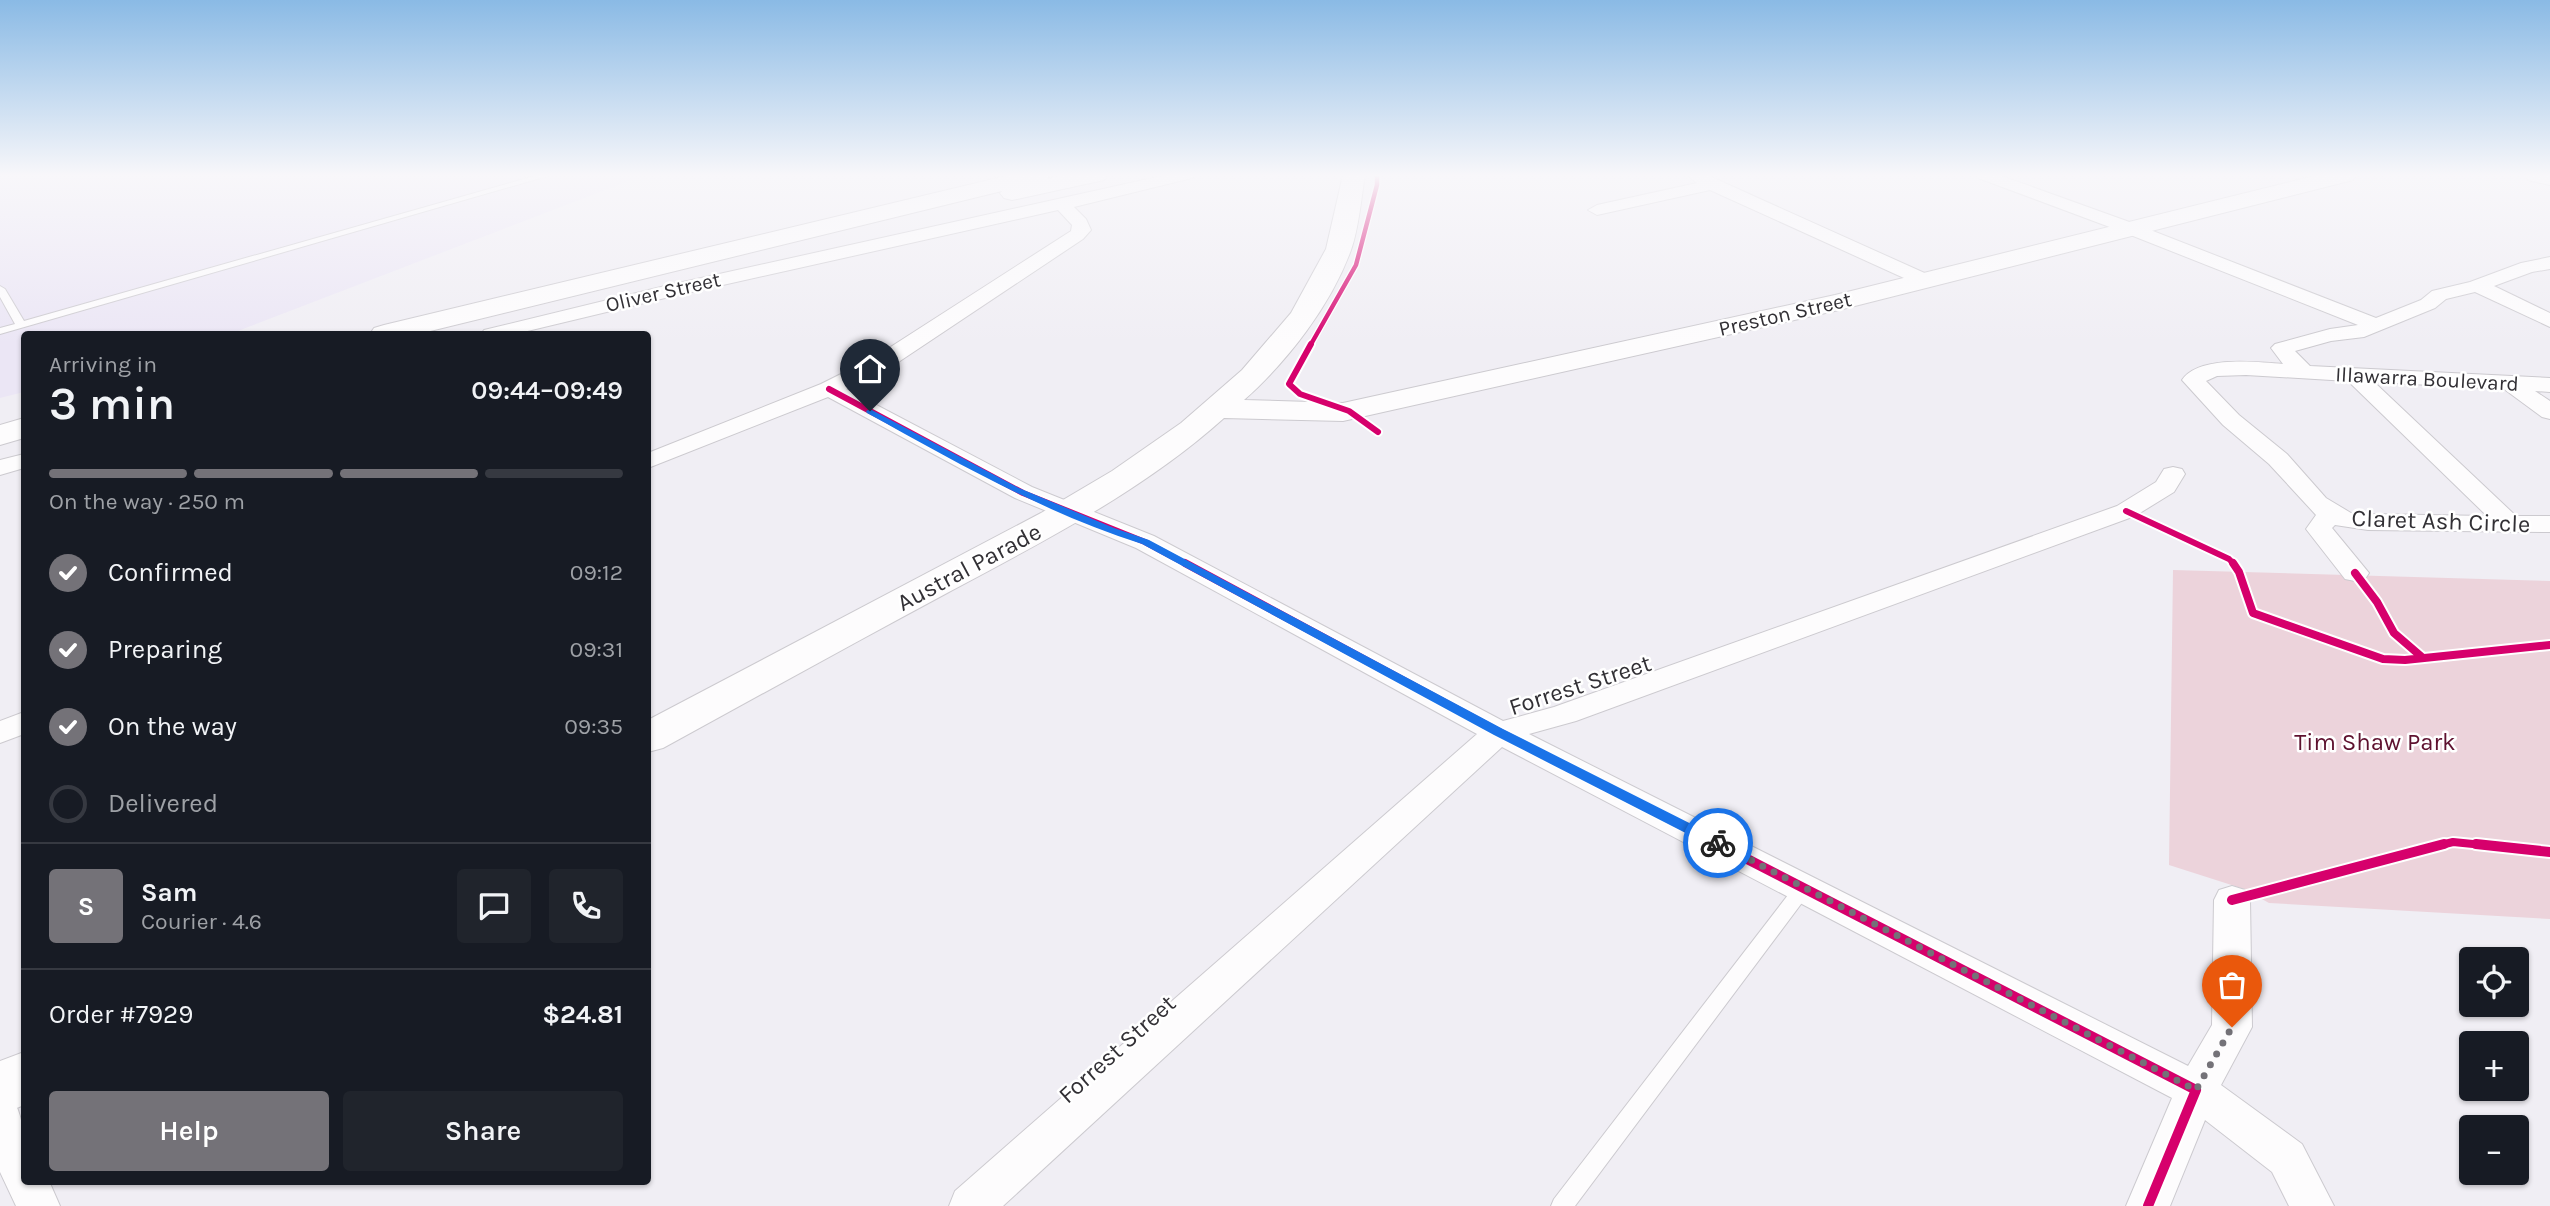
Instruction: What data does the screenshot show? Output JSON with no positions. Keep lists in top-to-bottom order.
{
  "streets": {
    "street": [
      "Oliver Street",
      "Preston Street",
      "Illawarra Boulevard",
      "Claret Ash Circle",
      "Austral Parade",
      "Forrest Street"
    ]
  },
  "crossings": [
    ["Preston Street", "Austral Parade"],
    ["Illawarra Boulevard", "Claret Ash Circle"]
  ],
  "parks": ["Tim Shaw Park"],
  "page": {
    "heading": ["3 min", "Arriving in", "09:44–09:49"],
    "panel": [
      "Sam",
      "Courier · 4.6",
      "Order #7929",
      "$24.81"
    ],
    "bar": "On the way · 250 m",
    "list": [
      ["Confirmed", "09:12"],
      ["Preparing", "09:31"],
      ["On the way", "09:35"],
      "Delivered"
    ],
    "round": "S",
    "map_buttons": ["+", "−"],
    "buttons": ["Help", "Share"]
  }
}
